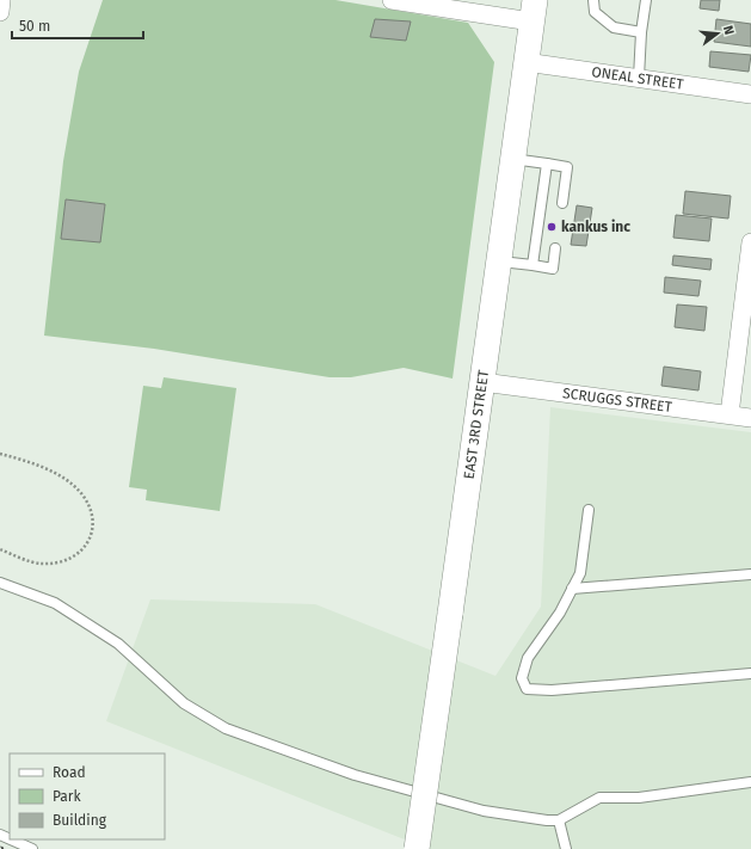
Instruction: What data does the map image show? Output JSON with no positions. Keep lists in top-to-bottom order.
{
  "streets": {
    "main road": ["EAST 3RD STREET"],
    "street": ["ONEAL STREET", "SCRUGGS STREET"]
  },
  "crossings": [
    ["ONEAL STREET", "EAST 3RD STREET"],
    ["SCRUGGS STREET", "EAST 3RD STREET"]
  ],
  "places": ["kankus inc"],
  "legend": ["Road", "Park", "Building"],
  "scale_bar": "50 m",
  "north": "right"
}
